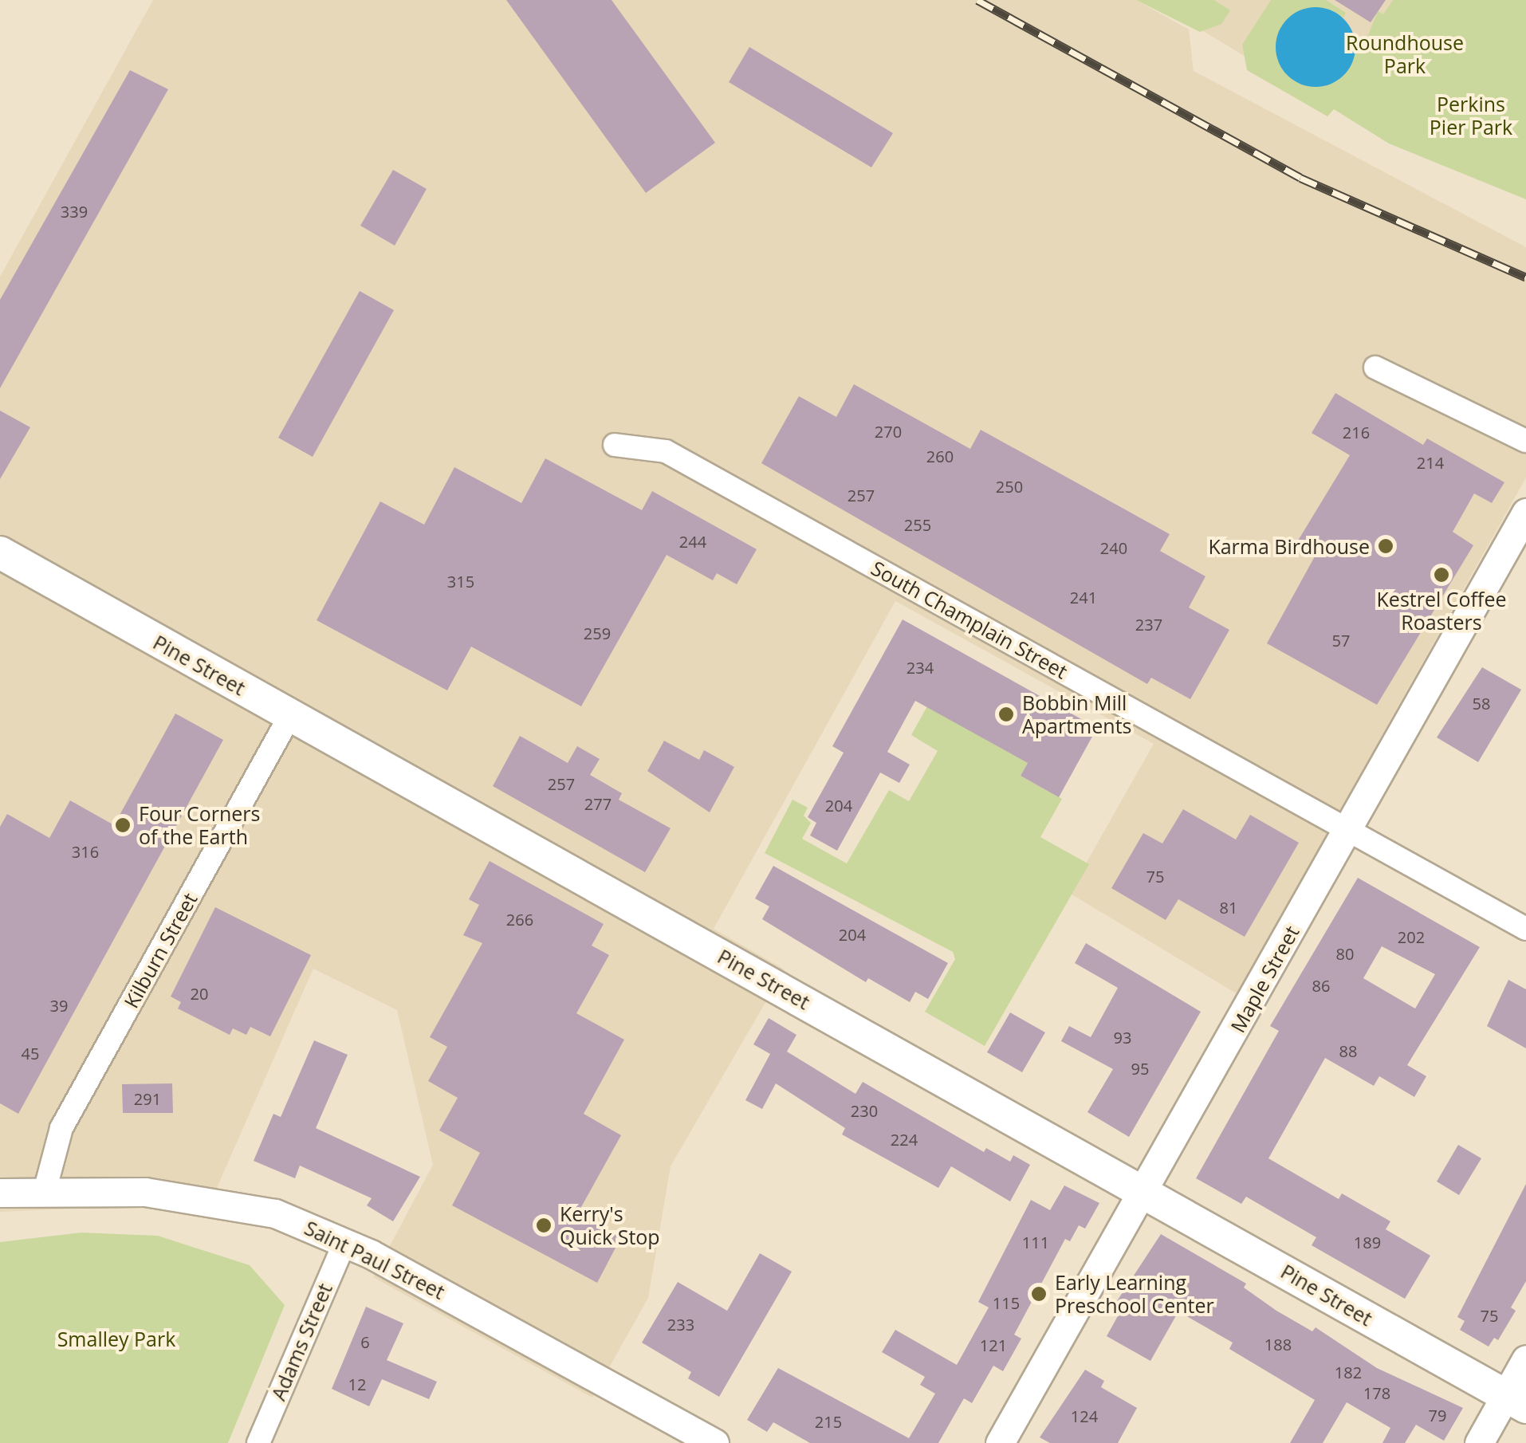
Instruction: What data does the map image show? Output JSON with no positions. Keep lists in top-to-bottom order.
{
  "streets": {
    "main road": ["Pine Street"],
    "street": [
      "South Champlain Street",
      "Kilburn Street",
      "Maple Street",
      "Saint Paul Street",
      "Adams Street"
    ]
  },
  "crossings": [
    ["South Champlain Street", "Maple Street"],
    ["Pine Street", "Kilburn Street"],
    ["Pine Street", "Maple Street"],
    ["Kilburn Street", "Saint Paul Street"],
    ["Saint Paul Street", "Adams Street"]
  ],
  "parks": ["Roundhouse Park", "Perkins Pier Park", "Smalley Park"],
  "places": [
    "Karma Birdhouse",
    "Kestrel Coffee Roasters",
    "Bobbin Mill Apartments",
    "Four Corners of the Earth",
    "Kerry's Quick Stop",
    "Early Learning Preschool Center"
  ],
  "house_numbers": [
    "339",
    "270",
    "216",
    "260",
    "214",
    "250",
    "257",
    "255",
    "244",
    "240",
    "315",
    "241",
    "237",
    "259",
    "57",
    "234",
    "58",
    "257",
    "277",
    "204",
    "316",
    "75",
    "81",
    "266",
    "204",
    "202",
    "80",
    "86",
    "20",
    "39",
    "93",
    "88",
    "45",
    "95",
    "291",
    "230",
    "224",
    "111",
    "189",
    "115",
    "75",
    "233",
    "6",
    "188",
    "121",
    "182",
    "12",
    "178",
    "79",
    "124",
    "215"
  ]
}
